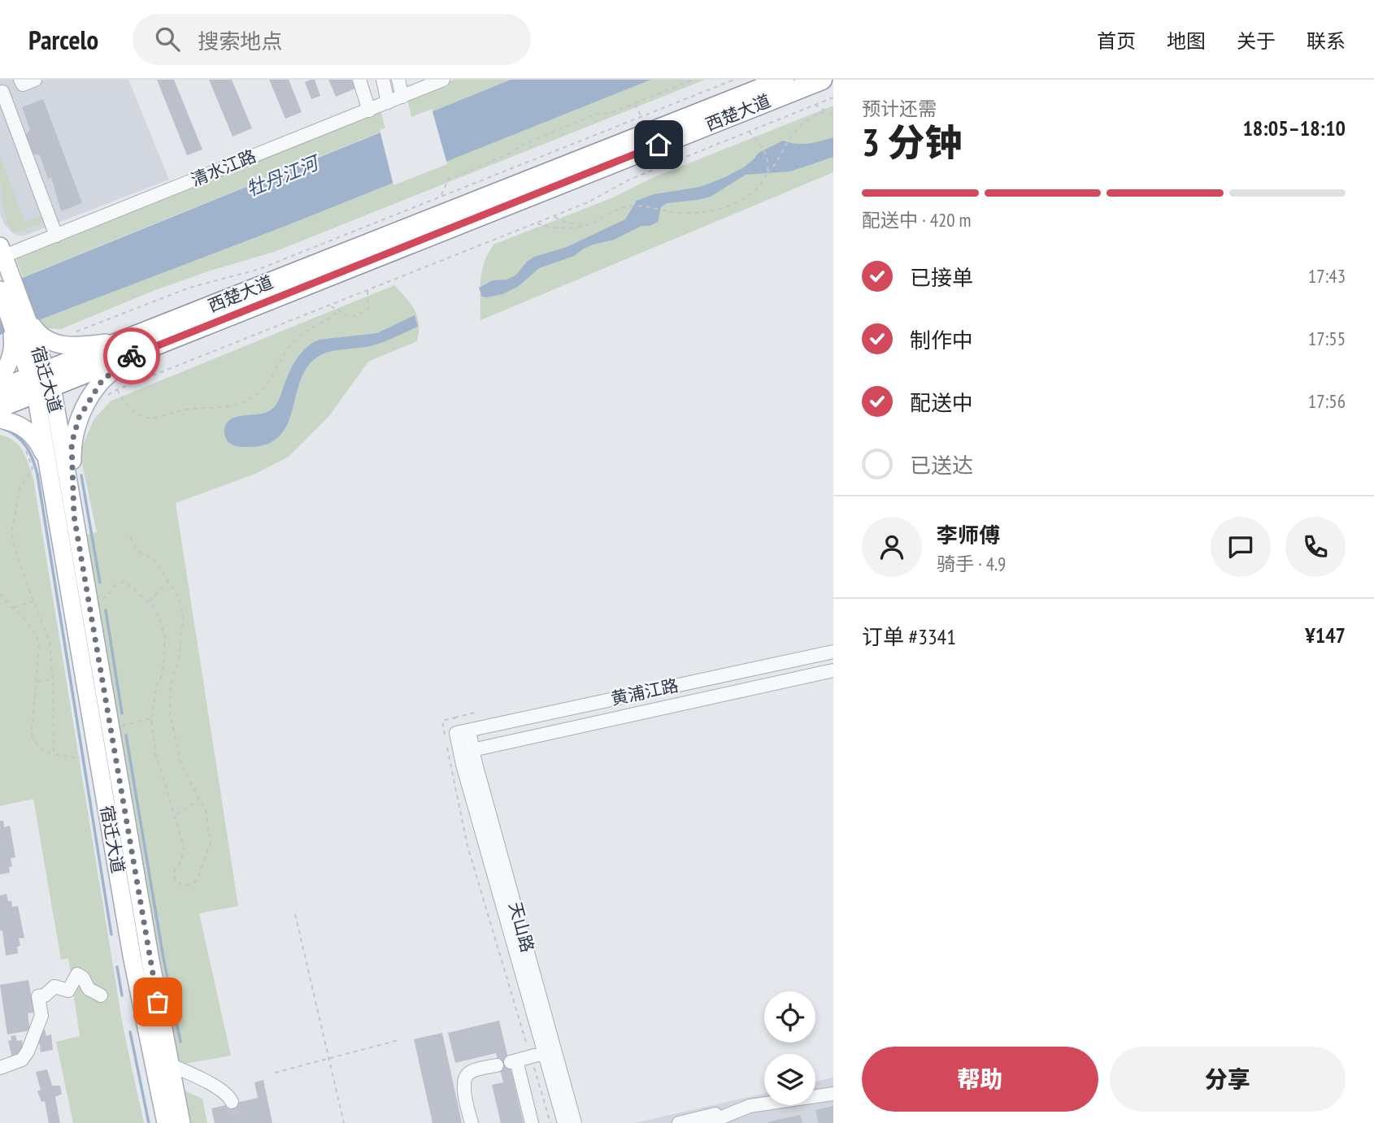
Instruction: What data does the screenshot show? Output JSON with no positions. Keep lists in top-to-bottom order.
{
  "streets": {
    "highway": ["西楚大道"],
    "main road": ["宿迁大道"],
    "street": ["清水江路", "黄浦江路", "天山路"]
  },
  "crossings": [
    ["西楚大道", "宿迁大道"],
    ["清水江路", "宿迁大道"],
    ["黄浦江路", "天山路"]
  ],
  "water": ["牡丹江河"],
  "page": {
    "header": "Parcelo",
    "search": "搜索地点",
    "nav": [
      "首页",
      "地图",
      "关于",
      "联系"
    ],
    "heading": ["3 分钟", "预计还需", "18:05–18:10"],
    "panel": [
      "李师傅",
      "骑手 · 4.9",
      "订单 #3341",
      "¥147"
    ],
    "bar": "配送中 · 420 m",
    "list": [
      ["已接单", "17:43"],
      ["制作中", "17:55"],
      ["配送中", "17:56"],
      "已送达"
    ],
    "buttons": ["帮助", "分享"]
  }
}
